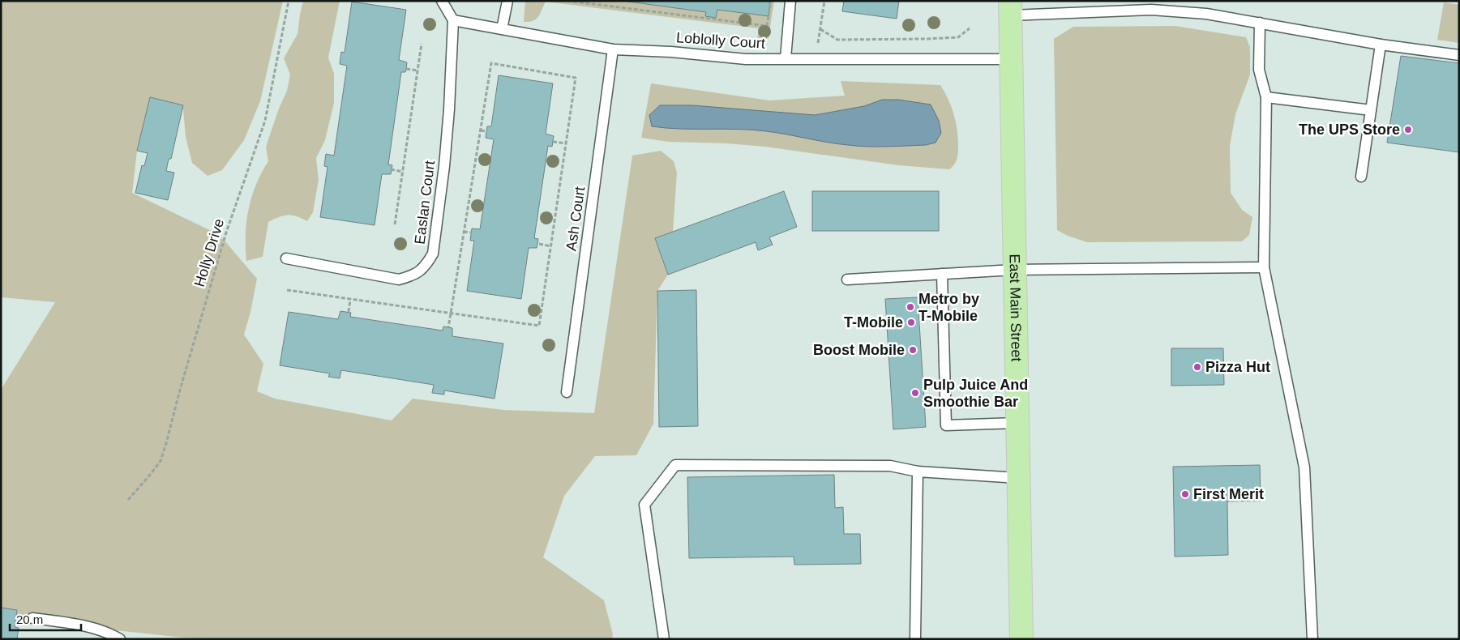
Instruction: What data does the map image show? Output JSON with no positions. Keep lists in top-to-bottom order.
{
  "streets": {
    "main road": ["East Main Street"],
    "lane": ["Loblolly Court", "Easlan Court", "Ash Court"],
    "path": ["Holly Drive"]
  },
  "crossings": [
    ["Loblolly Court", "Easlan Court"],
    ["Loblolly Court", "Ash Court"],
    ["Loblolly Court", "East Main Street"]
  ],
  "places": [
    "The UPS Store",
    "Metro by T-Mobile",
    "T-Mobile",
    "Boost Mobile",
    "Pizza Hut",
    "Pulp Juice And Smoothie Bar",
    "First Merit"
  ],
  "scale_bar": "20 m"
}
